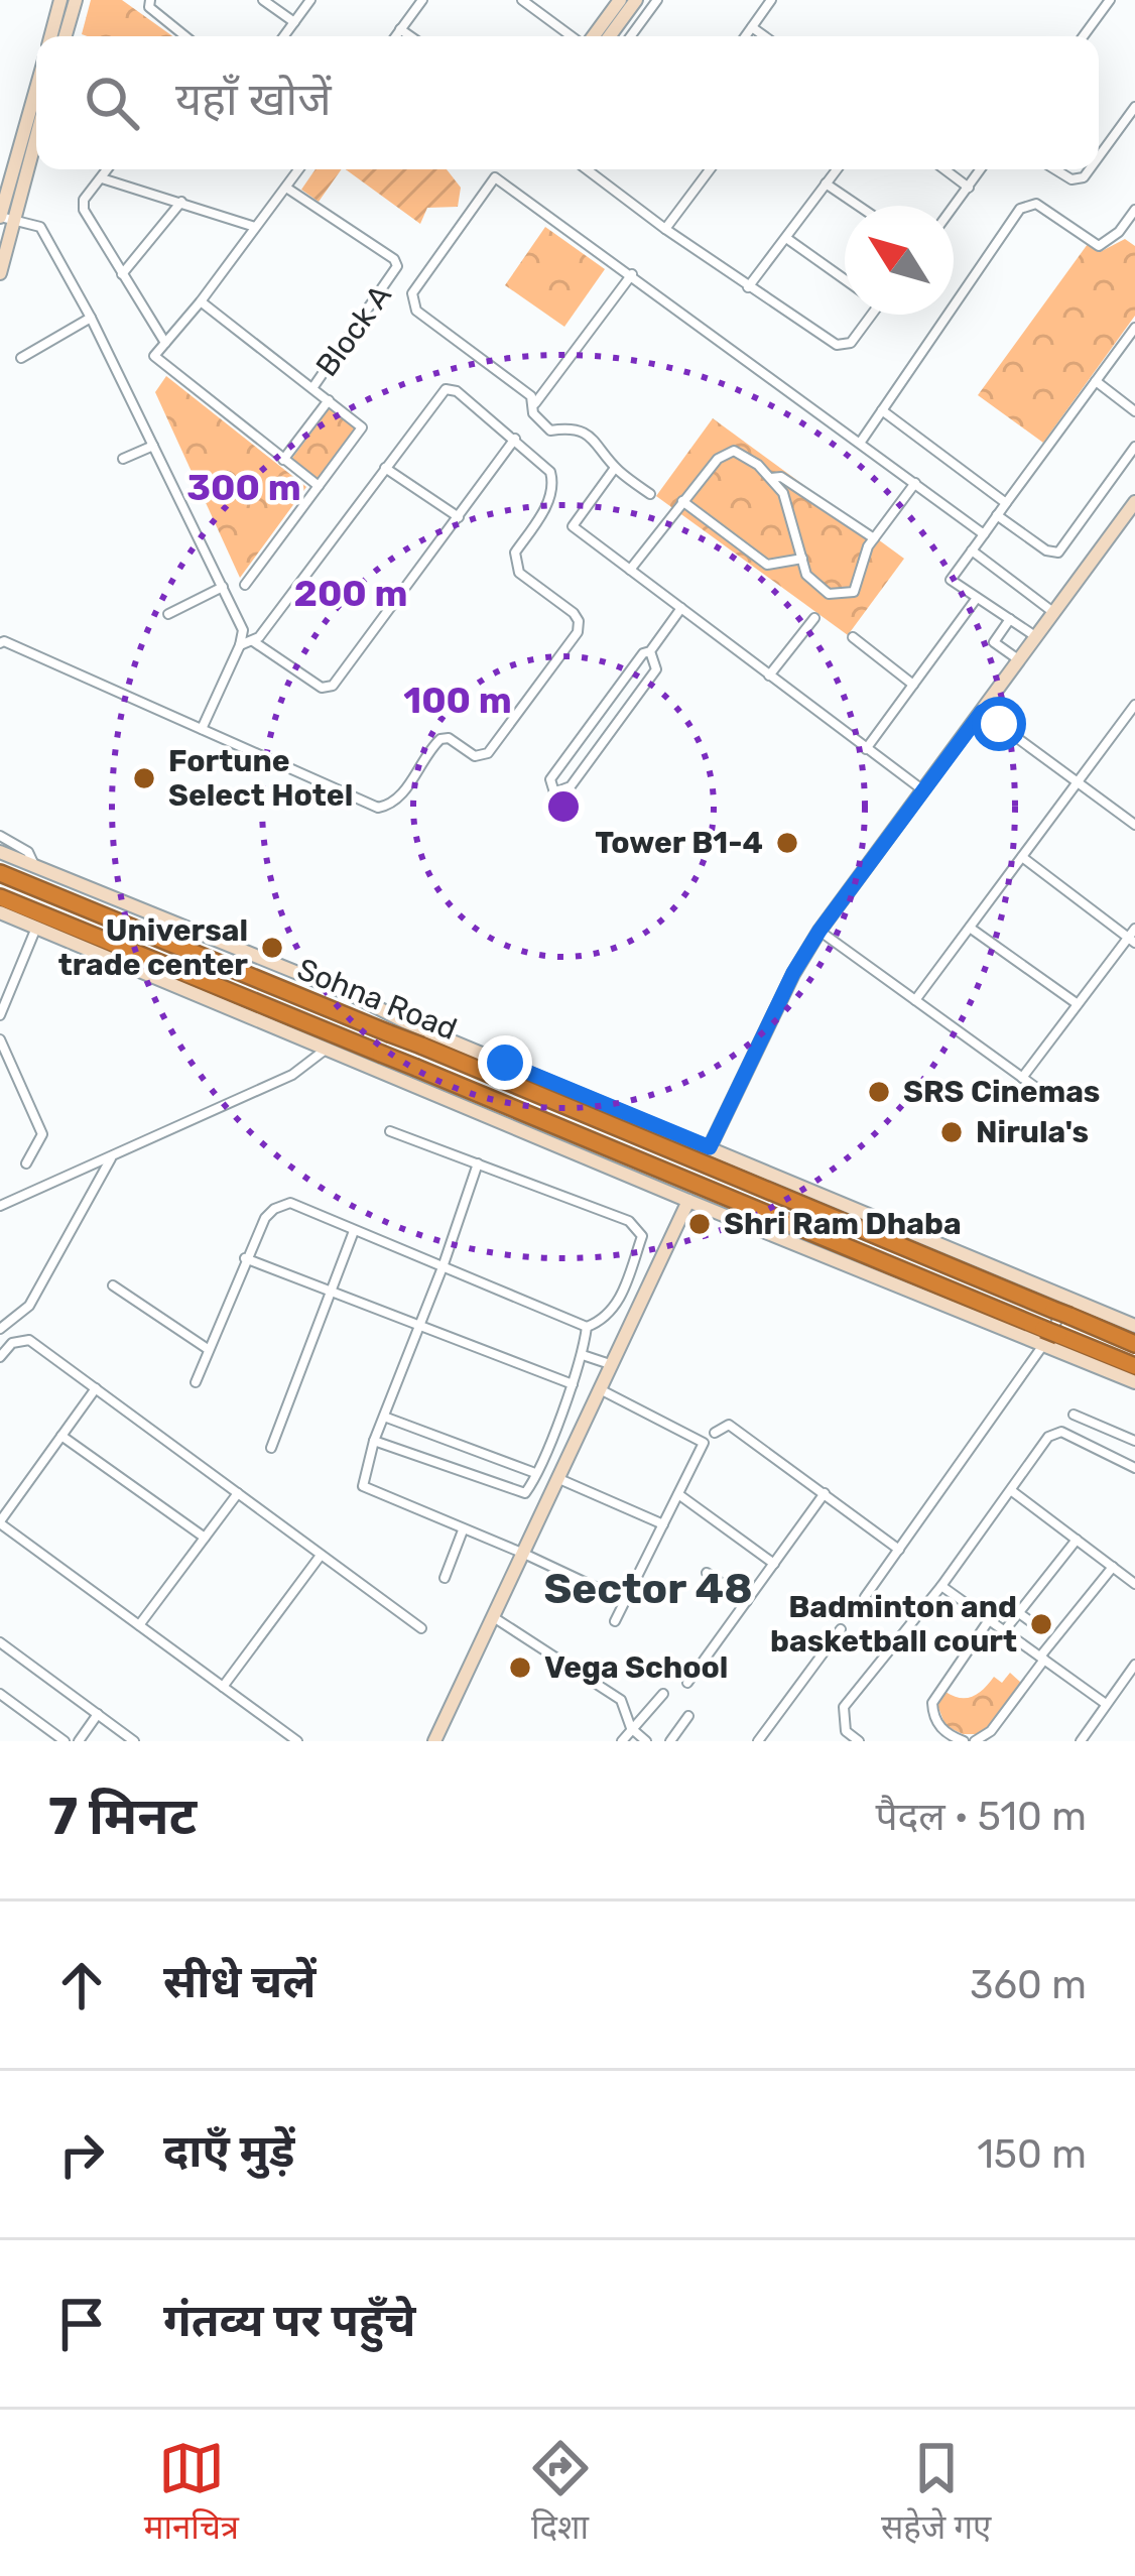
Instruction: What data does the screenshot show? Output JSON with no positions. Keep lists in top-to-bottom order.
{
  "streets": {
    "highway": ["Sohna Road"],
    "street": ["Block A"]
  },
  "districts": ["Sector 48"],
  "places": [
    "Fortune Select Hotel",
    "Tower B1-4",
    "Universal trade center",
    "SRS Cinemas",
    "Nirula's",
    "Shri Ram Dhaba",
    "Badminton and basketball court",
    "Vega School"
  ],
  "north": "top left",
  "page": {
    "search": "यहाँ खोजें",
    "heading": ["7 मिनट", "पैदल · 510 m"],
    "list": [
      ["सीधे चलें", "360 m"],
      ["दाएँ मुड़ें", "150 m"],
      "गंतव्य पर पहुँचे"
    ],
    "nav": ["मानचित्र", "दिशा", "सहेजे गए"]
  },
  "rings": ["300 m", "200 m", "100 m"]
}
